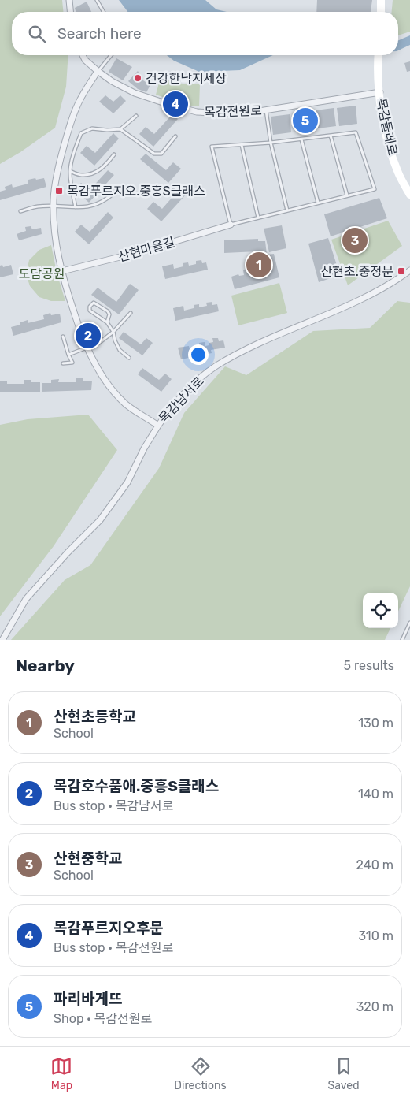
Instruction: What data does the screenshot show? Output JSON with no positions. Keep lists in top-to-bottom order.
{
  "streets": {
    "street": [
      "목감전원로",
      "목감둘레로",
      "산현마을길",
      "목감남서로"
    ]
  },
  "crossings": [
    ["목감전원로", "목감둘레로"],
    ["목감전원로", "목감남서로"],
    ["산현마을길", "목감남서로"]
  ],
  "parks": ["도담공원"],
  "places": {
    "other": ["건강한낙지세상"],
    "transit": ["목감푸르지오.중흥S클래스", "산현초.중정문"]
  },
  "page": {
    "search": "Search here",
    "pins": [
      "4",
      "5",
      "3",
      "1",
      "2"
    ],
    "heading": ["Nearby", "5 results"],
    "list": [
      {
        "mark": "1",
        "name": "산현초등학교",
        "note": "School",
        "value": "130 m"
      },
      {
        "mark": "2",
        "name": "목감호수품애.중흥S클래스",
        "note": "Bus stop · 목감남서로",
        "value": "140 m"
      },
      {
        "mark": "3",
        "name": "산현중학교",
        "note": "School",
        "value": "240 m"
      },
      {
        "mark": "4",
        "name": "목감푸르지오후문",
        "note": "Bus stop · 목감전원로",
        "value": "310 m"
      },
      {
        "mark": "5",
        "name": "파리바게뜨",
        "note": "Shop · 목감전원로",
        "value": "320 m"
      }
    ],
    "nav": ["Map", "Directions", "Saved"]
  }
}
